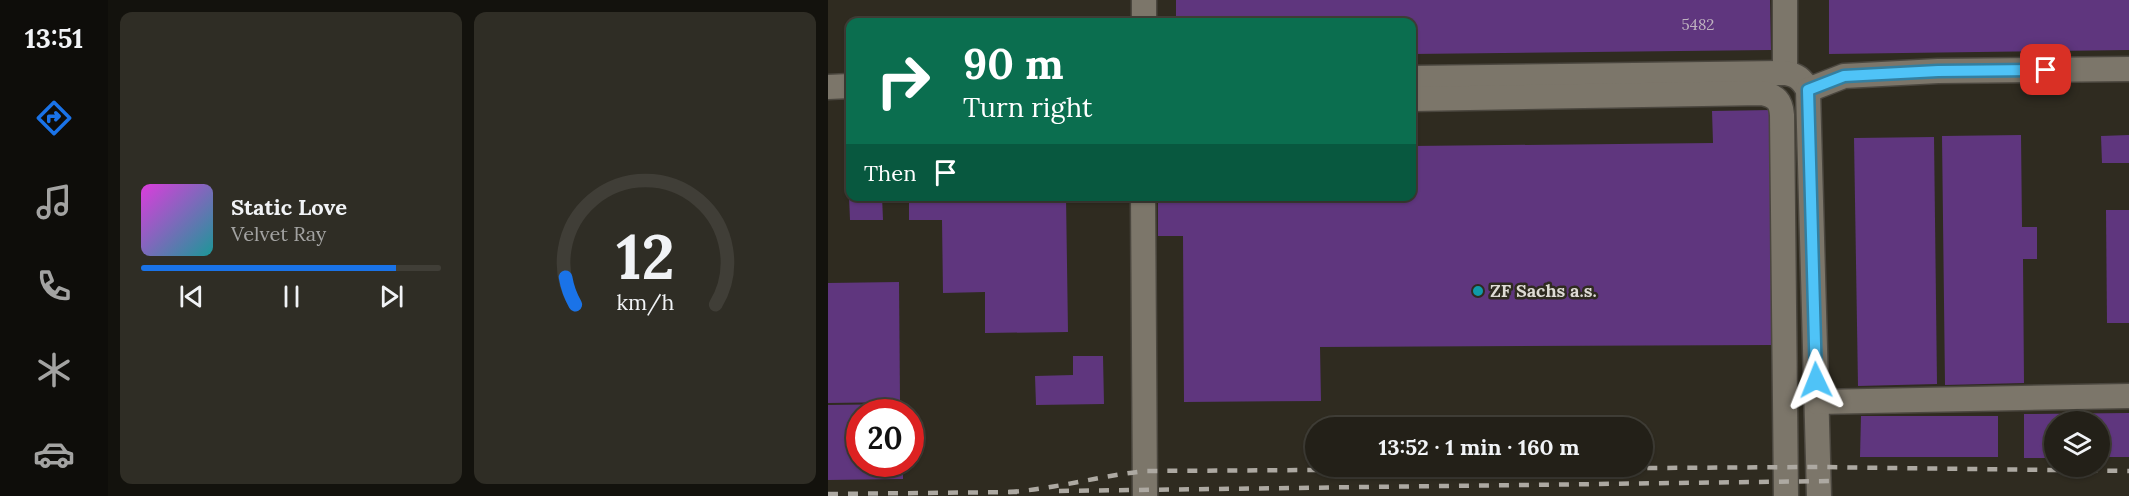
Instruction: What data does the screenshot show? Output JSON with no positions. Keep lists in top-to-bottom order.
{
  "places": ["ZF Sachs a.s."],
  "house_numbers": ["5482"],
  "page": {
    "tabs": "13:51",
    "turn": ["90 m", "Turn right"],
    "then": "Then",
    "song": ["Static Love", "Velvet Ray"],
    "limit": "20",
    "trip": "13:52 · 1 min · 160 m",
    "gauge": ["12", "km/h"]
  }
}
